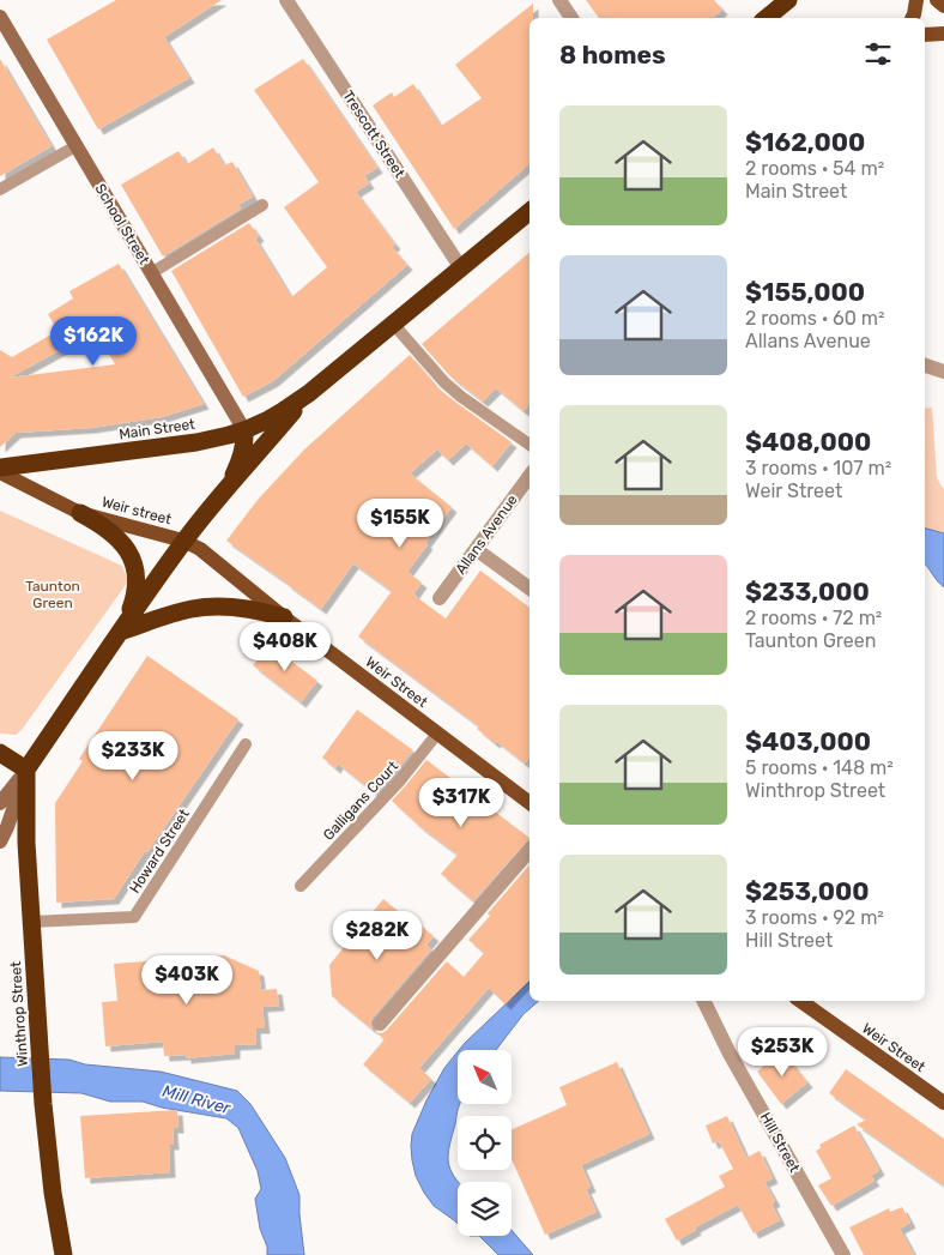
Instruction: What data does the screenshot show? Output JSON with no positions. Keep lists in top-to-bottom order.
{
  "streets": {
    "highway": ["Main Street", "Winthrop Street"],
    "main road": ["Weir street", "Weir Street"],
    "street": [
      "Trescott Street",
      "School Street",
      "Allans Avenue",
      "Hill Street"
    ],
    "lane": ["Galligans Court", "Howard Street"]
  },
  "crossings": [
    ["Trescott Street", "Main Street"],
    ["School Street", "Main Street"],
    ["Main Street", "Weir street"],
    ["Main Street", "Weir Street"],
    ["Weir street", "Weir Street"],
    ["Weir Street", "Galligans Court"],
    ["Howard Street", "Winthrop Street"]
  ],
  "water": ["Mill River"],
  "parks": ["Taunton Green"],
  "north": "top left",
  "page": {
    "heading": "8 homes",
    "list": [
      {
        "name": "$162,000",
        "note": "2 rooms · 54 m² · Main Street"
      },
      {
        "name": "$155,000",
        "note": "2 rooms · 60 m² · Allans Avenue"
      },
      {
        "name": "$408,000",
        "note": "3 rooms · 107 m² · Weir Street"
      },
      {
        "name": "$233,000",
        "note": "2 rooms · 72 m² · Taunton Green"
      },
      {
        "name": "$403,000",
        "note": "5 rooms · 148 m² · Winthrop Street"
      },
      {
        "name": "$253,000",
        "note": "3 rooms · 92 m² · Hill Street"
      }
    ],
    "price": [
      "$162K",
      "$155K",
      "$408K",
      "$233K",
      "$317K",
      "$282K",
      "$403K",
      "$253K"
    ]
  }
}
